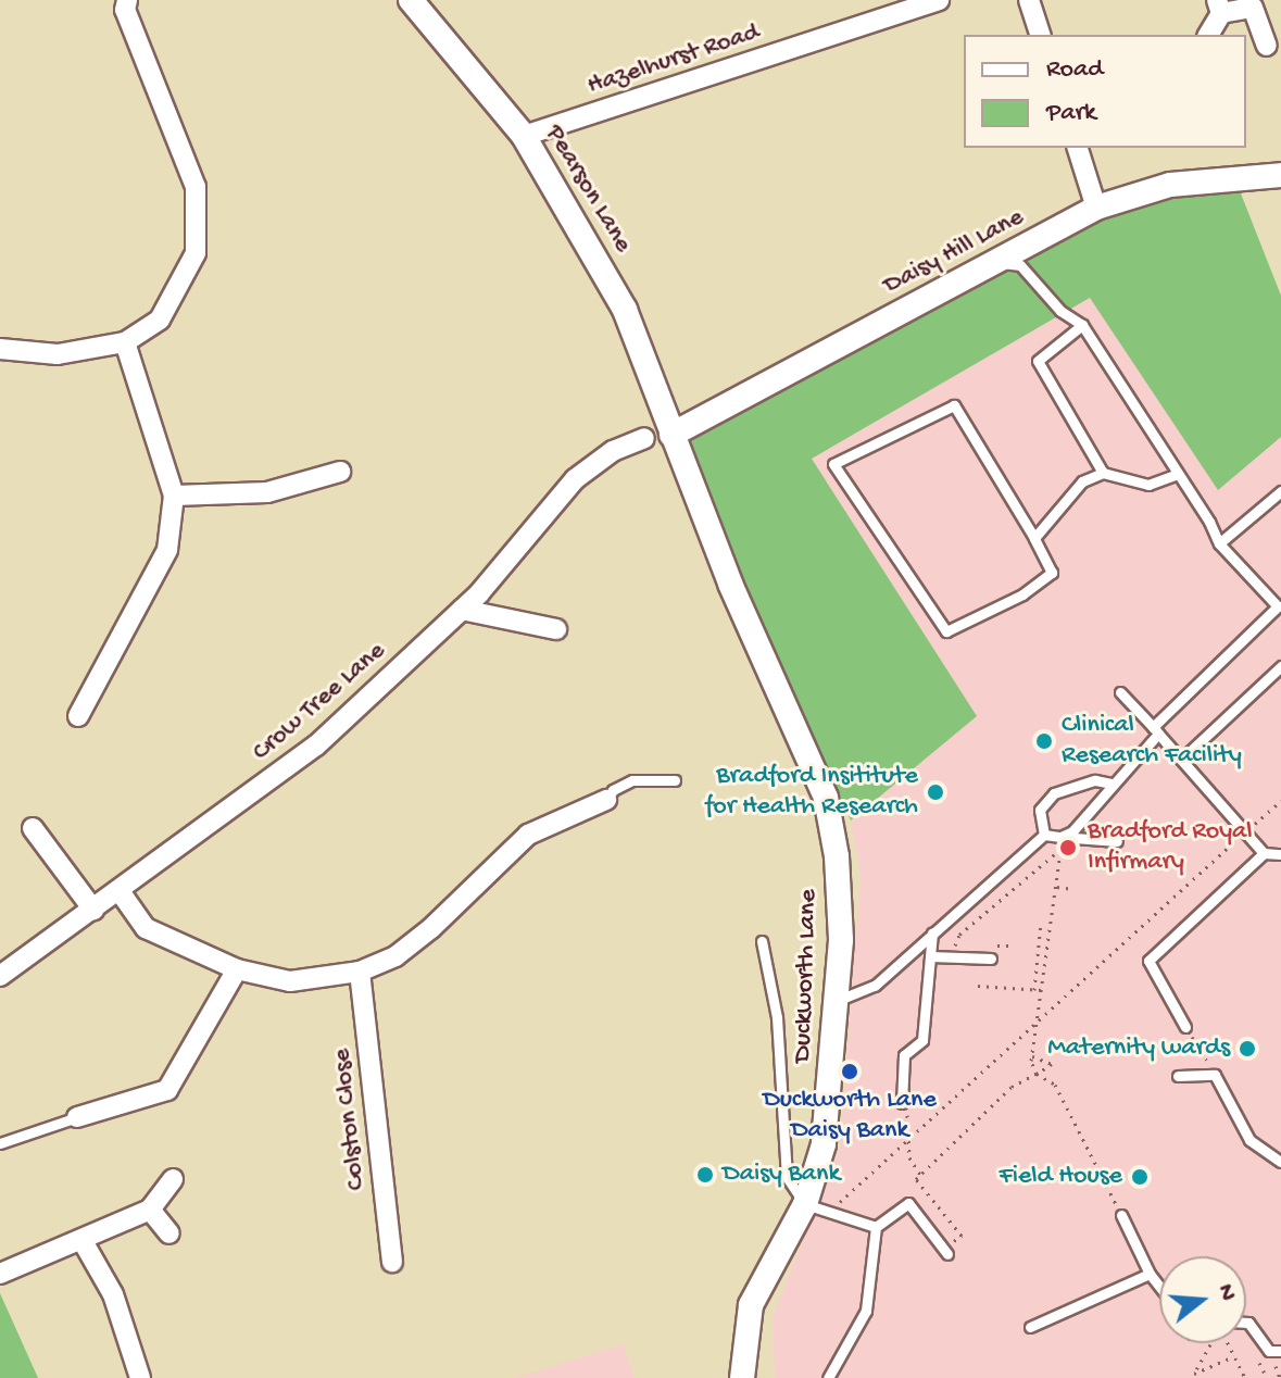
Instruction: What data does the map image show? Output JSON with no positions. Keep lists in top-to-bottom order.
{
  "streets": {
    "street": [
      "Hazelhurst Road",
      "Pearson Lane",
      "Daisy Hill Lane",
      "Crow Tree Lane",
      "Duckworth Lane",
      "Colston Close"
    ]
  },
  "crossings": [
    ["Hazelhurst Road", "Pearson Lane"],
    ["Pearson Lane", "Daisy Hill Lane"],
    ["Pearson Lane", "Duckworth Lane"],
    ["Daisy Hill Lane", "Duckworth Lane"]
  ],
  "places": [
    "Clinical Research Facility",
    "Bradford Insititute for Health Research",
    "Bradford Royal Infirmary",
    "Maternity wards",
    "Duckworth Lane Daisy Bank",
    "Daisy Bank",
    "Field House"
  ],
  "legend": ["Road", "Park"],
  "north": "right"
}
